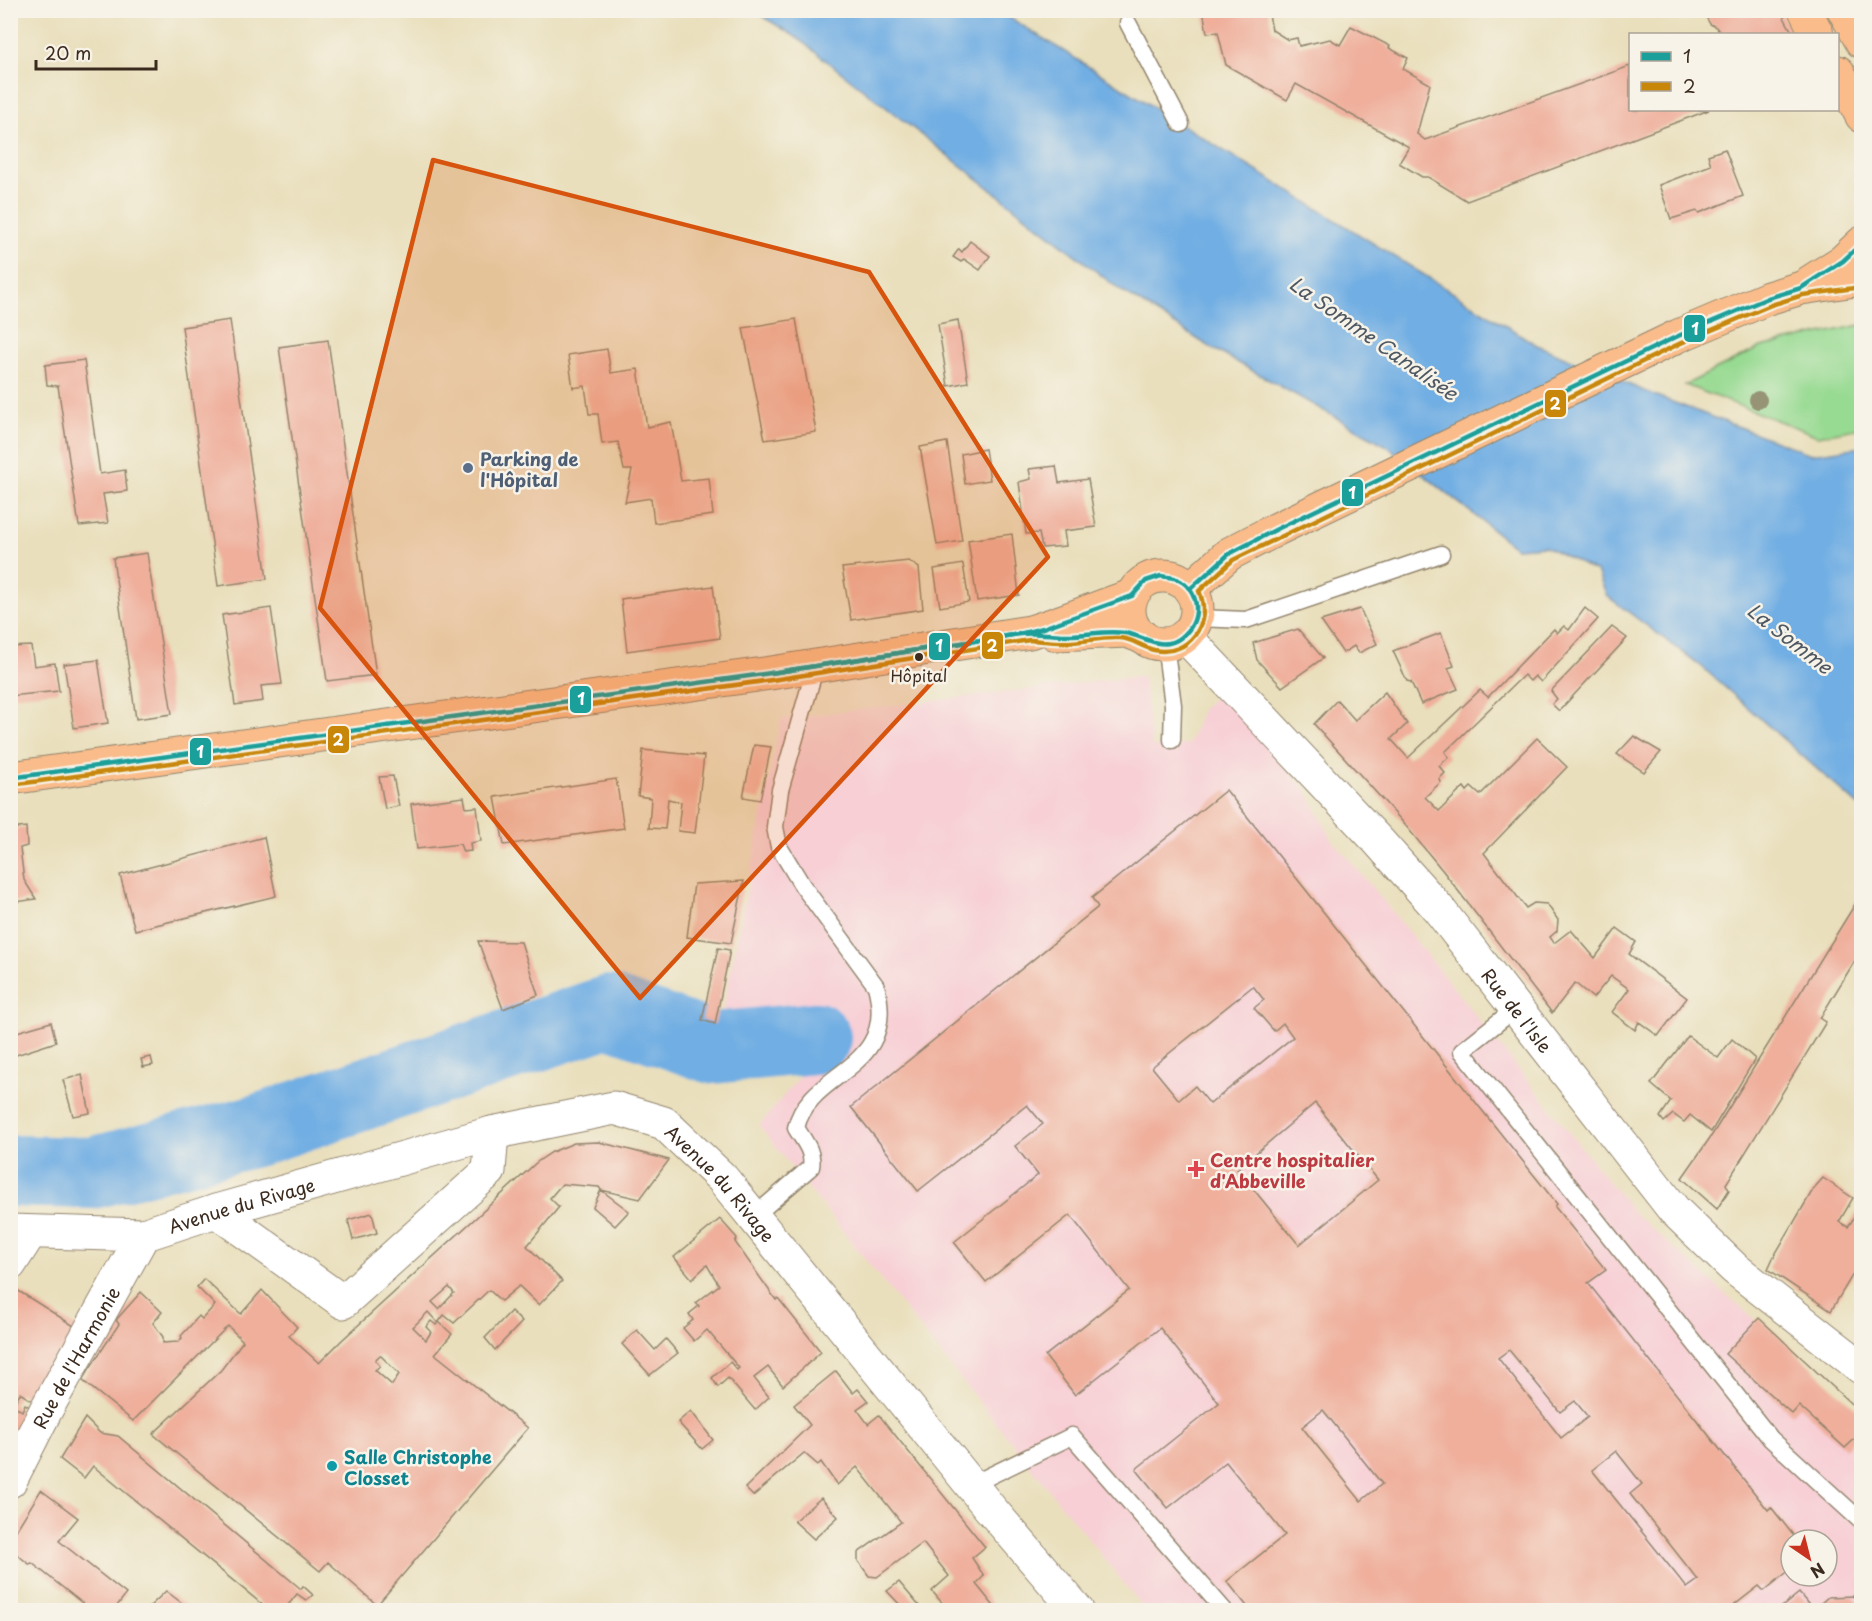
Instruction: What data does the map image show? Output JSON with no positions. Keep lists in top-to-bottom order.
{
  "streets": {
    "street": ["Rue de l'Isle", "Avenue du Rivage", "Rue de l'Harmonie"]
  },
  "crossings": [
    ["Avenue du Rivage", "Rue de l'Harmonie"]
  ],
  "water": ["La Somme Canalisée", "La Somme"],
  "places": {
    "other": ["Parking de l'Hôpital", "Hôpital", "Salle Christophe Closset"],
    "health": ["Centre hospitalier d'Abbeville"]
  },
  "lines": ["transit line 1", "transit line 2"],
  "legend": ["1", "2"],
  "scale_bar": "20 m",
  "north": "bottom right"
}
